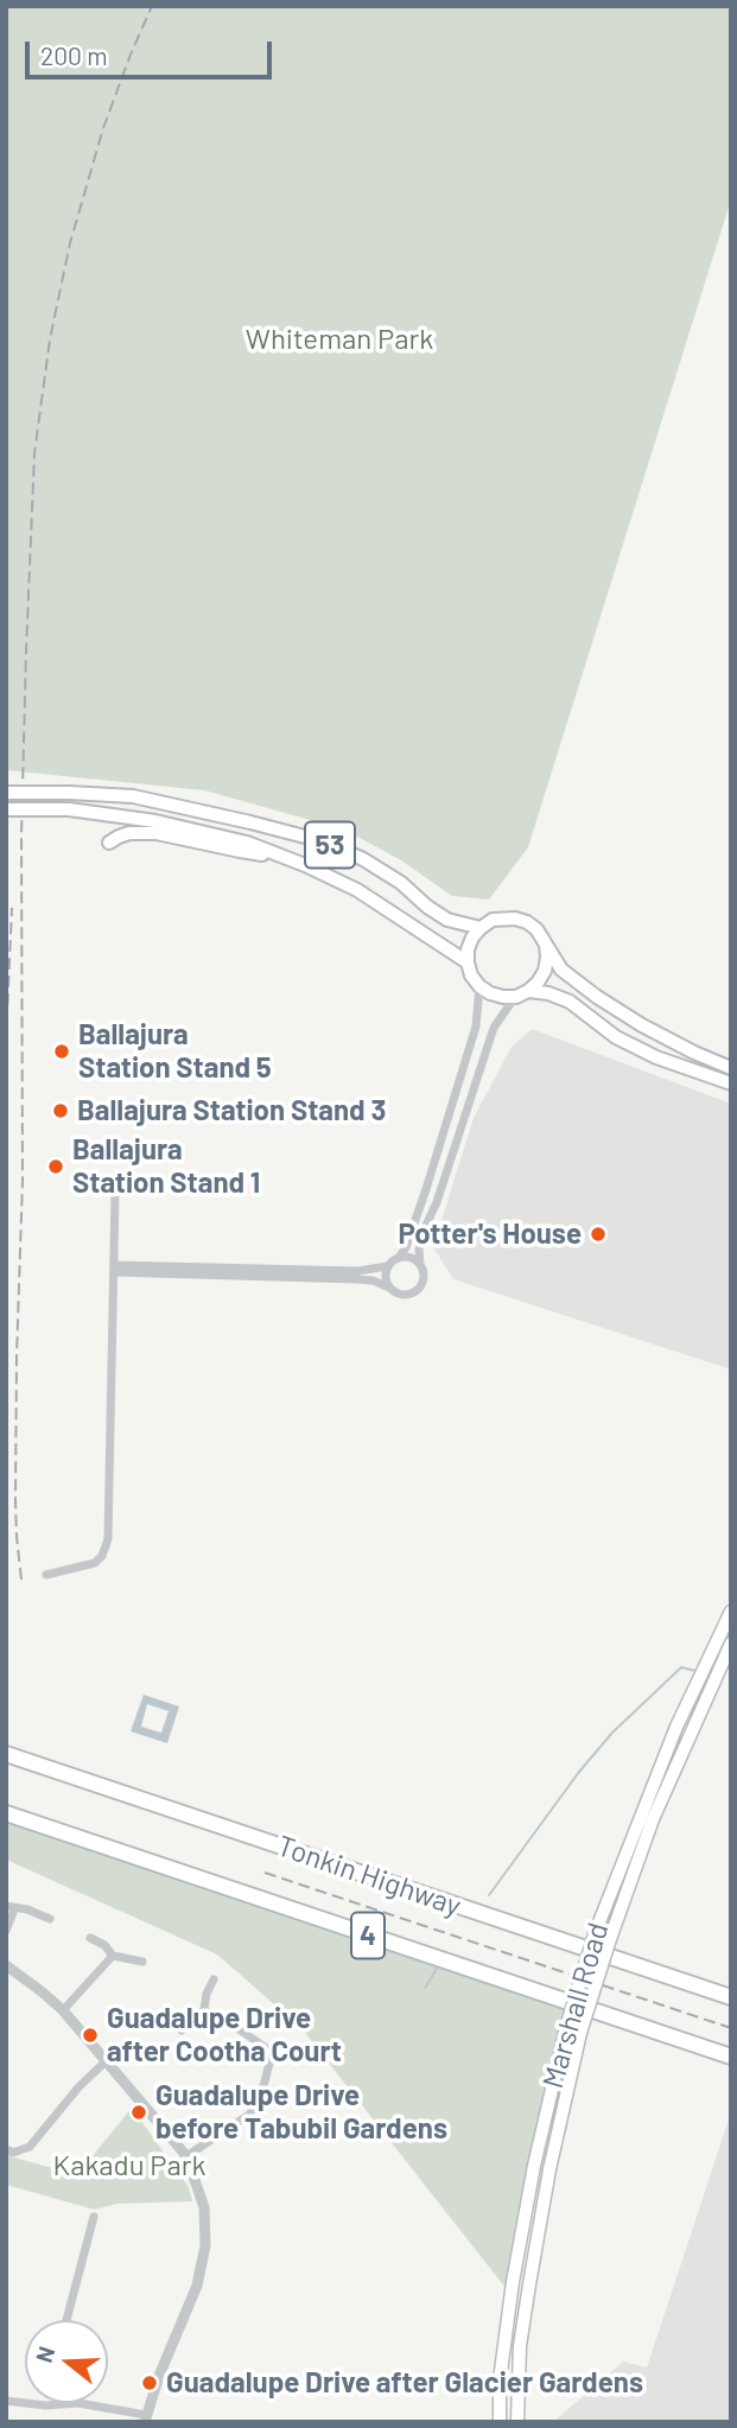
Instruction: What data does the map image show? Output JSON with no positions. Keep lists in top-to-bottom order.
{
  "streets": {
    "highway": ["Tonkin Highway", "4"],
    "main road": ["53", "Marshall Road"]
  },
  "parks": ["Whiteman Park", "Kakadu Park"],
  "places": [
    "Ballajura Station Stand 5",
    "Ballajura Station Stand 3",
    "Ballajura Station Stand 1",
    "Potter's House",
    "Guadalupe Drive after Cootha Court",
    "Guadalupe Drive before Tabubil Gardens",
    "Guadalupe Drive after Glacier Gardens"
  ],
  "scale_bar": "200 m",
  "north": "left"
}
